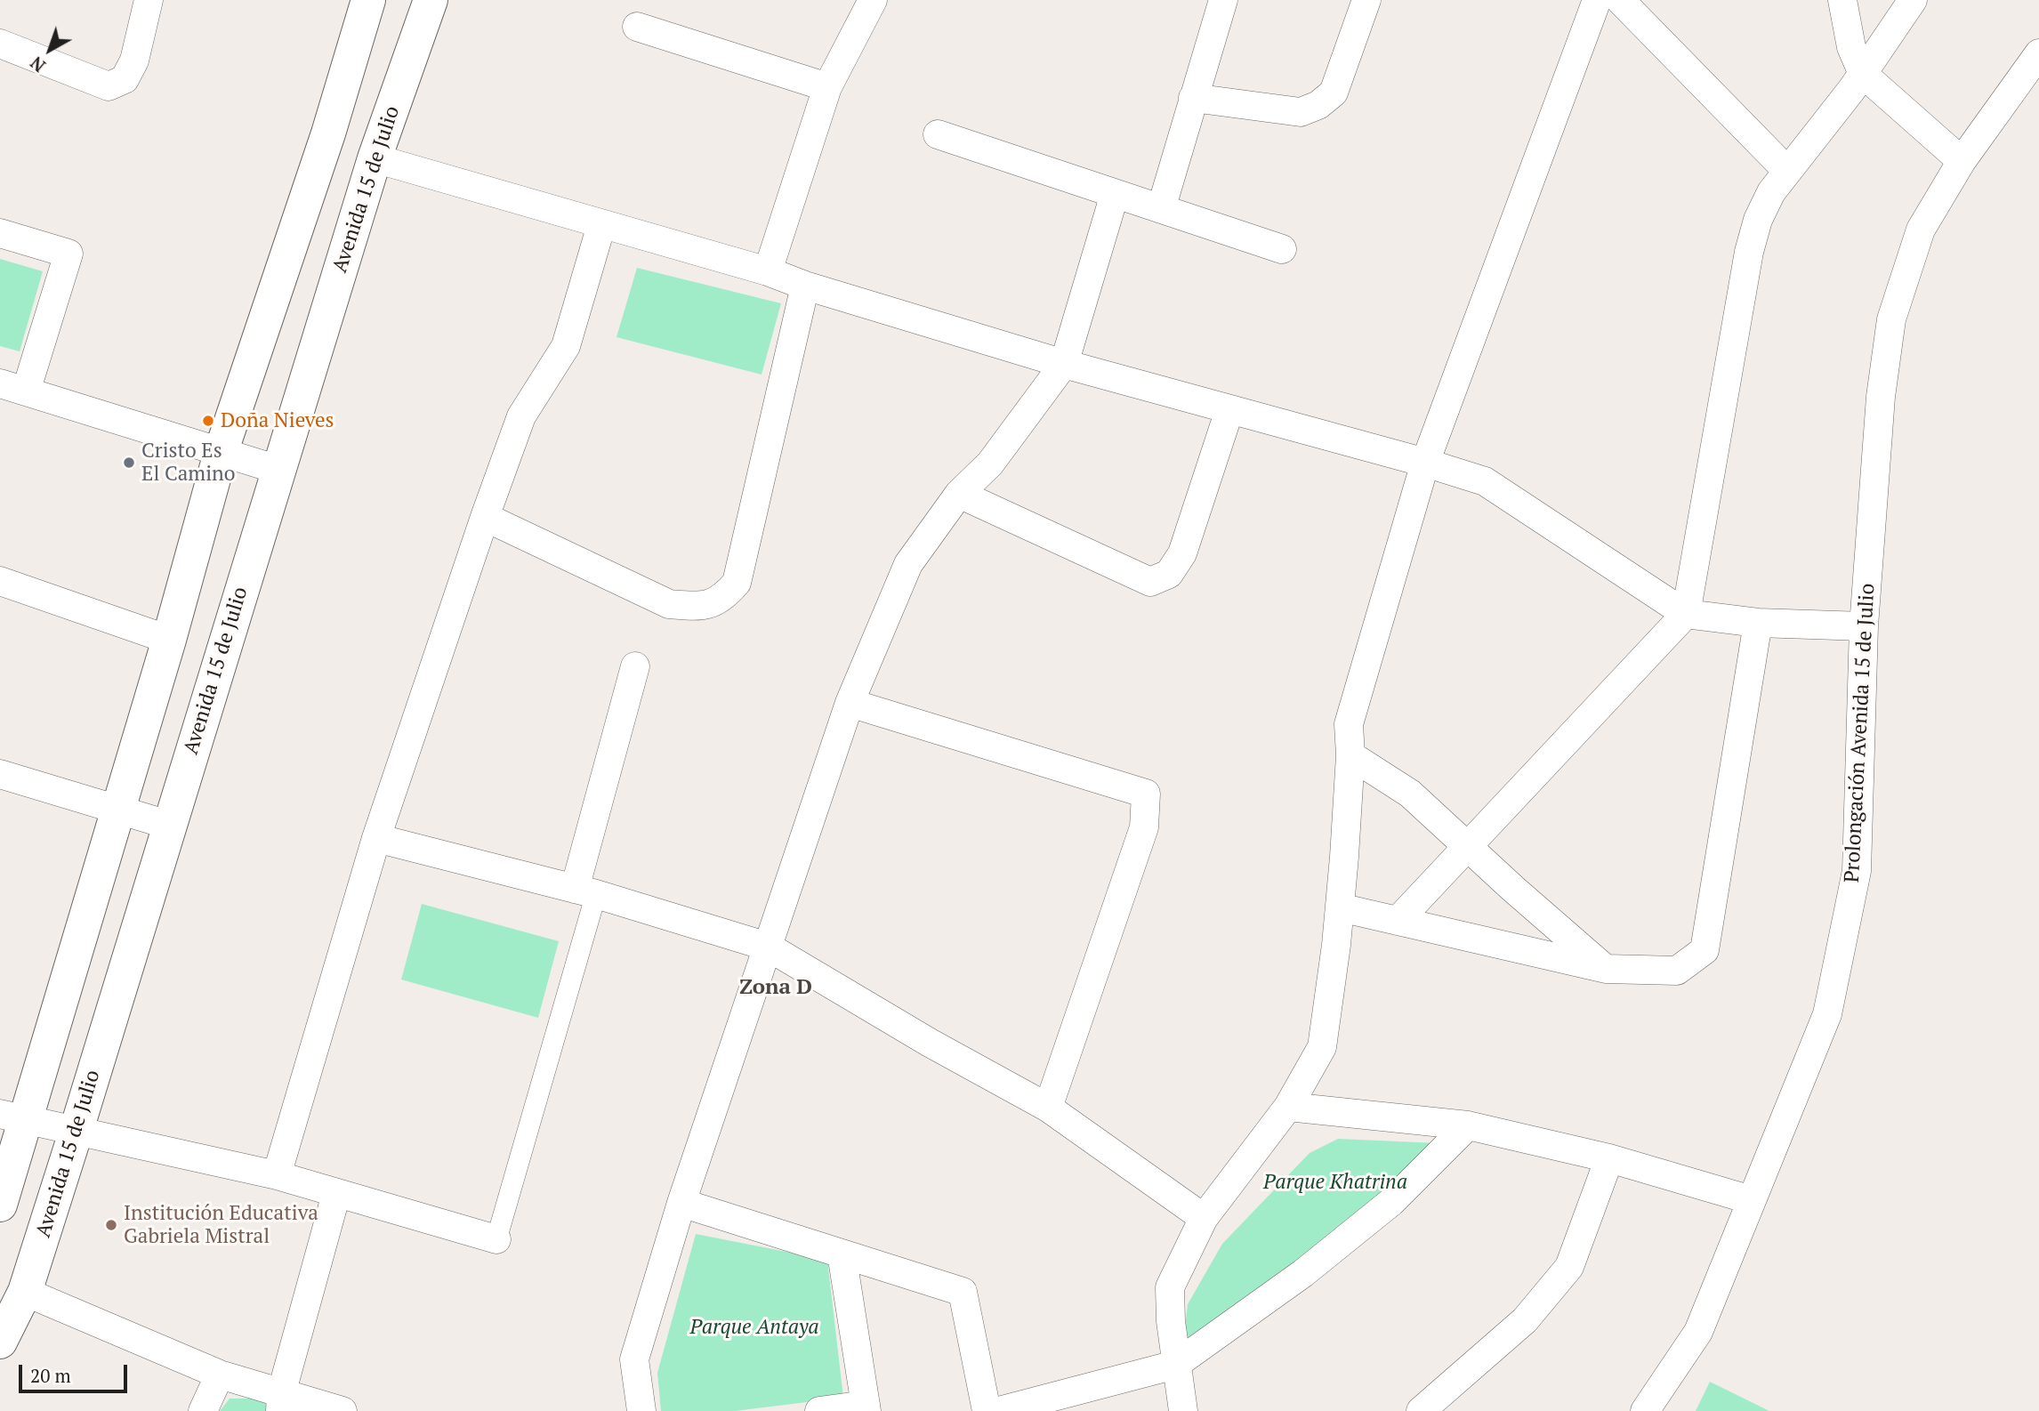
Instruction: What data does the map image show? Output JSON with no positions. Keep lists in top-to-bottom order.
{
  "streets": {
    "street": ["Avenida 15 de Julio", "Prolongación Avenida 15 de Julio"]
  },
  "districts": ["Zona D"],
  "parks": ["Parque Khatrina", "Parque Antaya"],
  "places": ["Doña Nieves", "Cristo Es El Camino", "Institución Educativa Gabriela Mistral"],
  "scale_bar": "20 m",
  "north": "bottom left"
}
